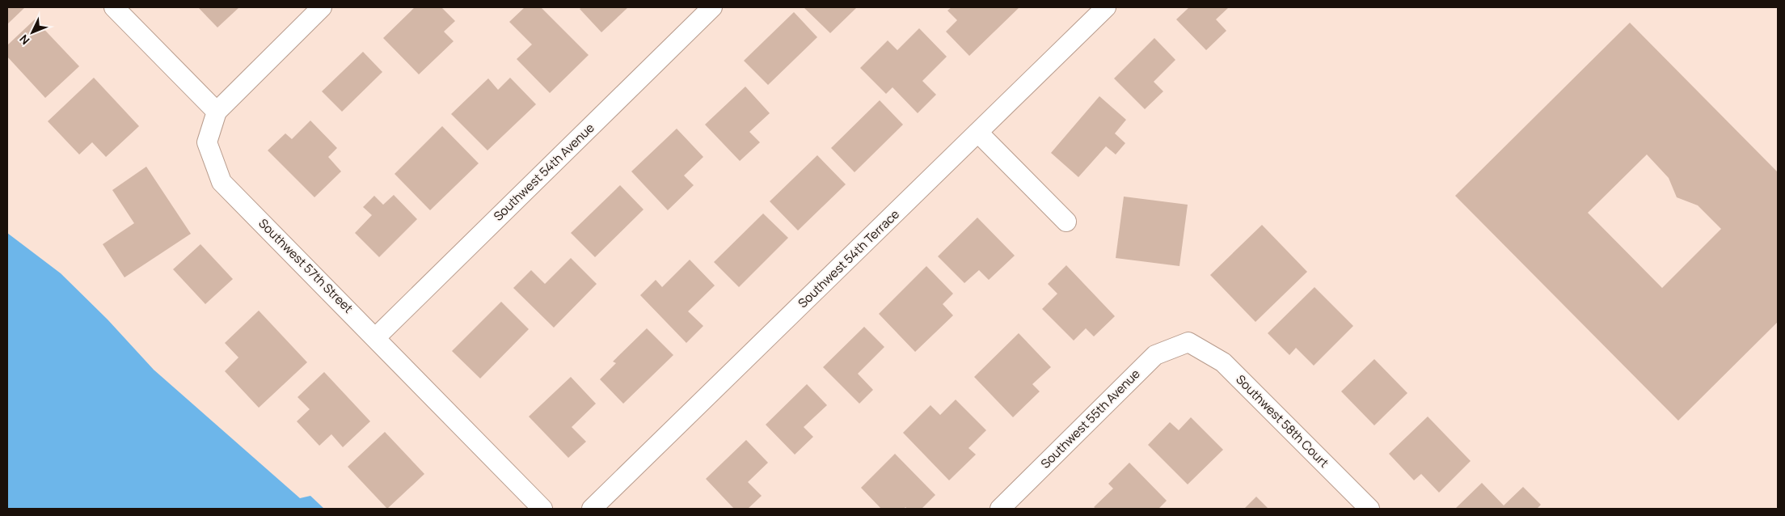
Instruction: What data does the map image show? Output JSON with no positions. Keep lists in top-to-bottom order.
{
  "streets": {
    "street": [
      "Southwest 54th Avenue",
      "Southwest 54th Terrace",
      "Southwest 57th Street",
      "Southwest 55th Avenue",
      "Southwest 58th Court"
    ]
  },
  "crossings": [
    ["Southwest 54th Avenue", "Southwest 57th Street"],
    ["Southwest 55th Avenue", "Southwest 58th Court"]
  ],
  "north": "bottom left"
}
